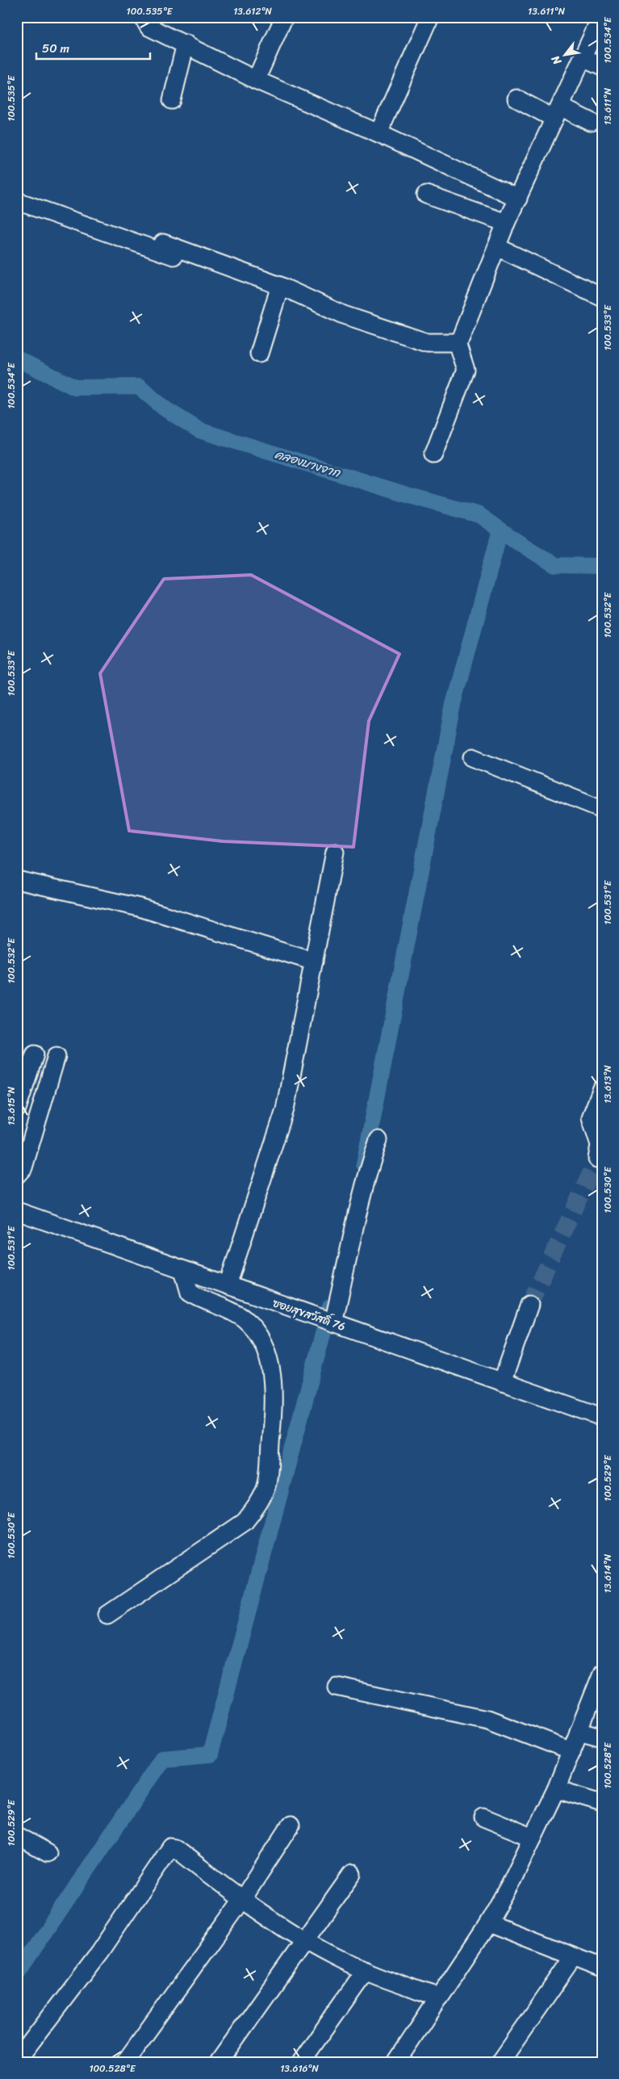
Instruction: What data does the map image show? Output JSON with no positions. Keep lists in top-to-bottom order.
{
  "streets": {
    "street": ["ซอยสุขสวัสดิ์ 76"]
  },
  "water": ["คลองบางจาก"],
  "scale_bar": "50 m",
  "north": "bottom left",
  "coordinates": [
    "100.535°E",
    "13.612°N",
    "13.611°N",
    "100.534°E",
    "100.533°E",
    "100.532°E",
    "100.531°E",
    "13.613°N",
    "13.615°N",
    "100.530°E",
    "100.529°E",
    "13.614°N",
    "100.528°E",
    "13.616°N"
  ]
}
